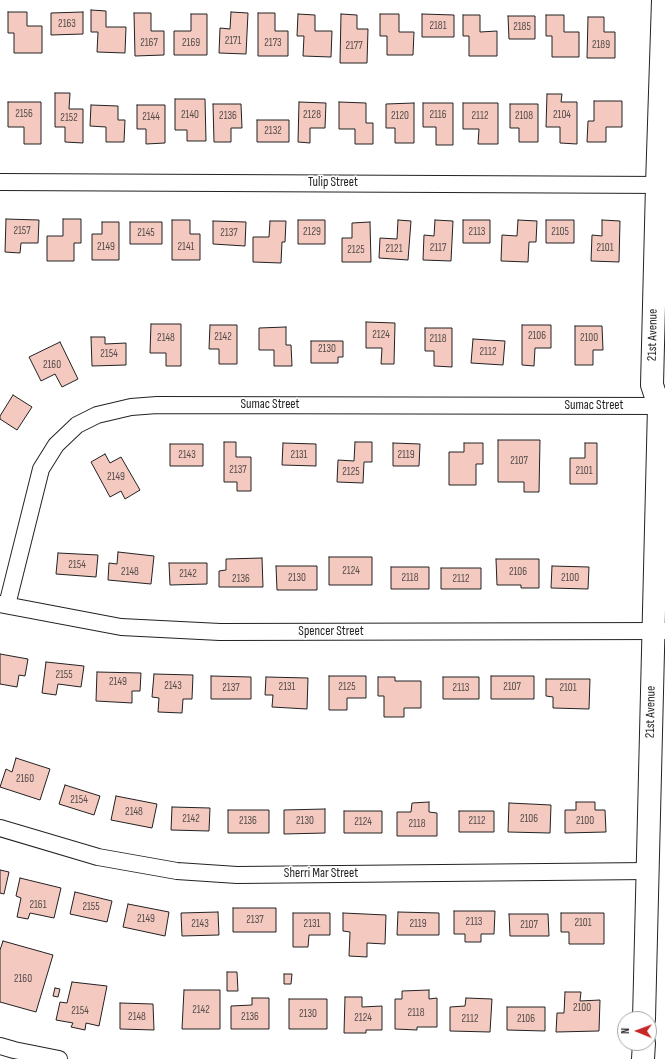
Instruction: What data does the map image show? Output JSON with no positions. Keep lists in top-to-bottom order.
{
  "streets": {
    "street": [
      "Tulip Street",
      "21st Avenue",
      "Sumac Street",
      "Spencer Street",
      "Sherri Mar Street"
    ]
  },
  "crossings": [
    ["Tulip Street", "21st Avenue"],
    ["21st Avenue", "Sumac Street"],
    ["21st Avenue", "Spencer Street"],
    ["21st Avenue", "Sherri Mar Street"],
    ["Sumac Street", "Spencer Street"]
  ],
  "house_numbers": [
    "2163",
    "2181",
    "2185",
    "2171",
    "2167",
    "2169",
    "2173",
    "2189",
    "2177",
    "2156",
    "2140",
    "2128",
    "2116",
    "2104",
    "2136",
    "2120",
    "2112",
    "2108",
    "2144",
    "2152",
    "2132",
    "2157",
    "2129",
    "2113",
    "2105",
    "2145",
    "2137",
    "2149",
    "2141",
    "2117",
    "2101",
    "2121",
    "2125",
    "2124",
    "2106",
    "2142",
    "2148",
    "2100",
    "2118",
    "2130",
    "2112",
    "2154",
    "2160",
    "2143",
    "2131",
    "2119",
    "2107",
    "2137",
    "2101",
    "2125",
    "2149",
    "2154",
    "2124",
    "2148",
    "2106",
    "2142",
    "2130",
    "2118",
    "2100",
    "2136",
    "2112",
    "2155",
    "2149",
    "2143",
    "2131",
    "2125",
    "2107",
    "2137",
    "2113",
    "2101",
    "2160",
    "2154",
    "2148",
    "2142",
    "2106",
    "2136",
    "2130",
    "2112",
    "2100",
    "2124",
    "2118",
    "2161",
    "2155",
    "2149",
    "2137",
    "2113",
    "2101",
    "2143",
    "2131",
    "2119",
    "2107",
    "2160",
    "2100",
    "2142",
    "2154",
    "2118",
    "2130",
    "2148",
    "2136",
    "2124",
    "2112",
    "2106"
  ],
  "north": "left"
}
